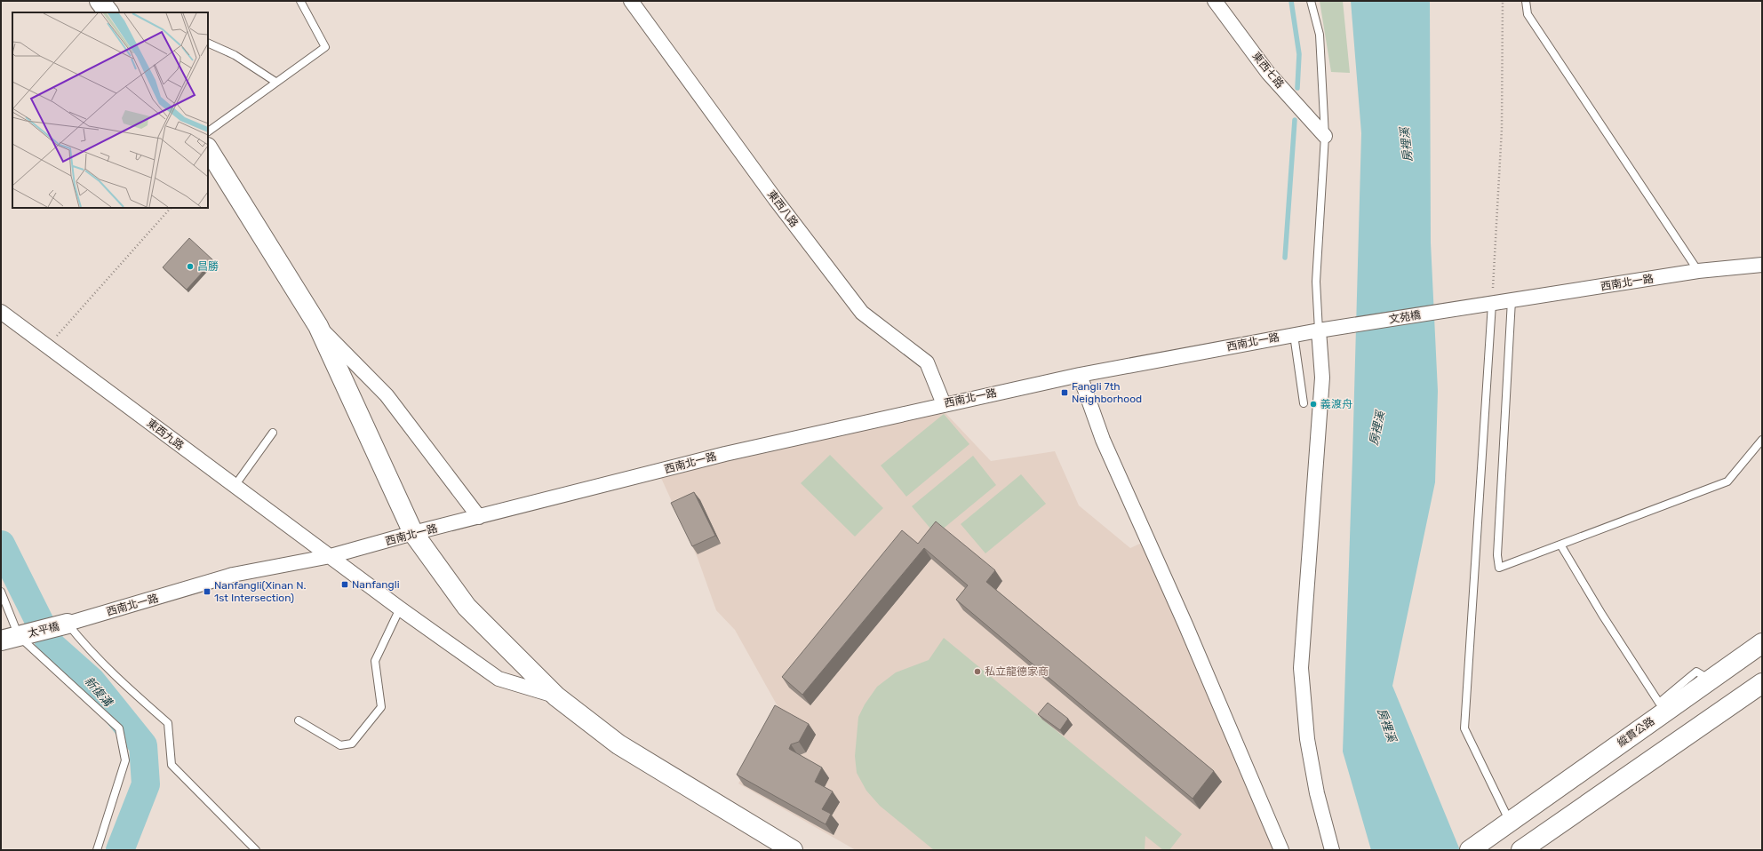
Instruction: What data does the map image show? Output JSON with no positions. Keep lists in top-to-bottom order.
{
  "streets": {
    "main road": ["太平橋", "縱貫公路"],
    "street": [
      "東西七路",
      "東西八路",
      "西南北一路",
      "文苑橋",
      "東西九路"
    ]
  },
  "crossings": [
    ["東西八路", "西南北一路"],
    ["西南北一路", "文苑橋"],
    ["西南北一路", "東西九路"],
    ["西南北一路", "太平橋"]
  ],
  "water": ["房裡溪", "新復溝"],
  "places": {
    "other": ["昌勝", "義渡舟", "私立龍德家商"],
    "transit": ["Fangli 7th Neighborhood", "Nanfangli", "Nanfangli(Xinan N. 1st Intersection)"]
  }
}
